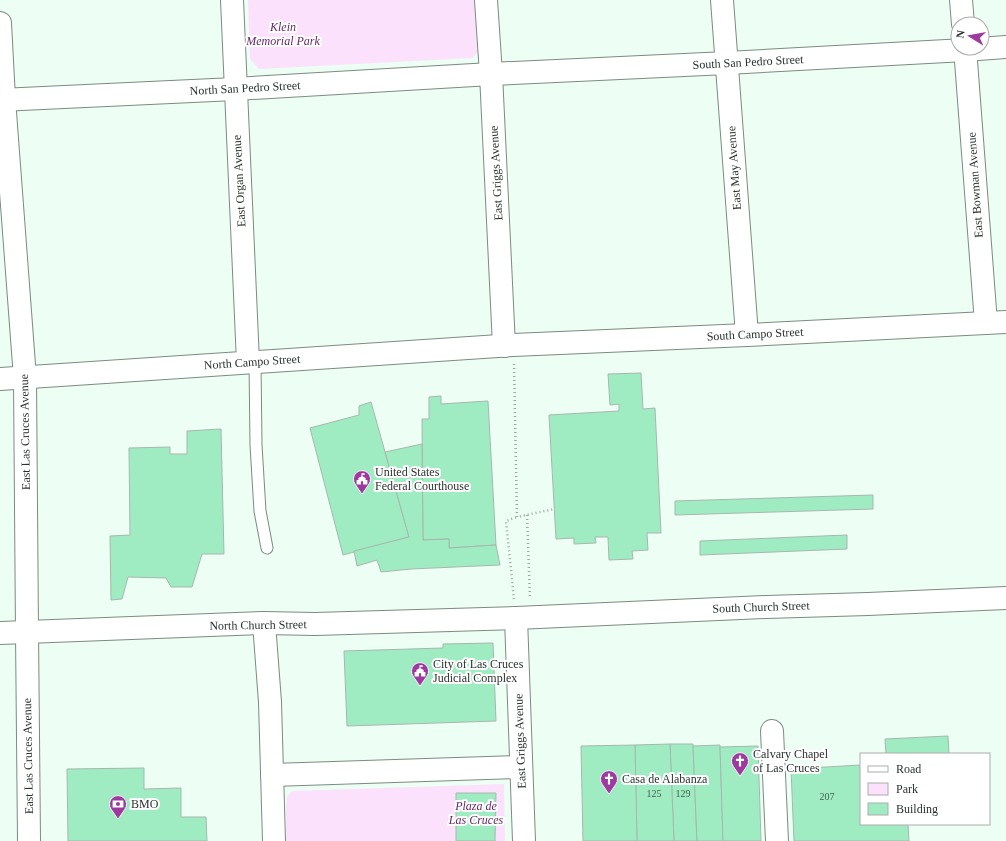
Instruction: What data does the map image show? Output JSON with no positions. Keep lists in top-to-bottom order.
{
  "streets": {
    "street": [
      "South San Pedro Street",
      "North San Pedro Street",
      "East May Avenue",
      "East Griggs Avenue",
      "East Organ Avenue",
      "East Bowman Avenue",
      "South Campo Street",
      "North Campo Street",
      "East Las Cruces Avenue",
      "South Church Street",
      "North Church Street"
    ]
  },
  "crossings": [
    ["South San Pedro Street", "North San Pedro Street"],
    ["South San Pedro Street", "East May Avenue"],
    ["South San Pedro Street", "East Griggs Avenue"],
    ["North San Pedro Street", "East Griggs Avenue"],
    ["North San Pedro Street", "East Organ Avenue"],
    ["North San Pedro Street", "East Las Cruces Avenue"],
    ["East May Avenue", "South Campo Street"],
    ["East Griggs Avenue", "South Campo Street"],
    ["East Griggs Avenue", "North Campo Street"],
    ["East Griggs Avenue", "South Church Street"],
    ["East Griggs Avenue", "North Church Street"],
    ["East Organ Avenue", "North Campo Street"],
    ["East Bowman Avenue", "South Campo Street"],
    ["South Campo Street", "North Campo Street"],
    ["North Campo Street", "East Las Cruces Avenue"],
    ["East Las Cruces Avenue", "North Church Street"],
    ["South Church Street", "North Church Street"]
  ],
  "parks": ["Klein Memorial Park", "Plaza de Las Cruces"],
  "places": {
    "public building": ["United States Federal Courthouse", "City of Las Cruces Judicial Complex"],
    "church": ["Calvary Chapel of Las Cruces", "Casa de Alabanza"],
    "bank": ["BMO"]
  },
  "house_numbers": ["125", "129", "207"],
  "legend": ["Road", "Park", "Building"],
  "north": "left"
}
